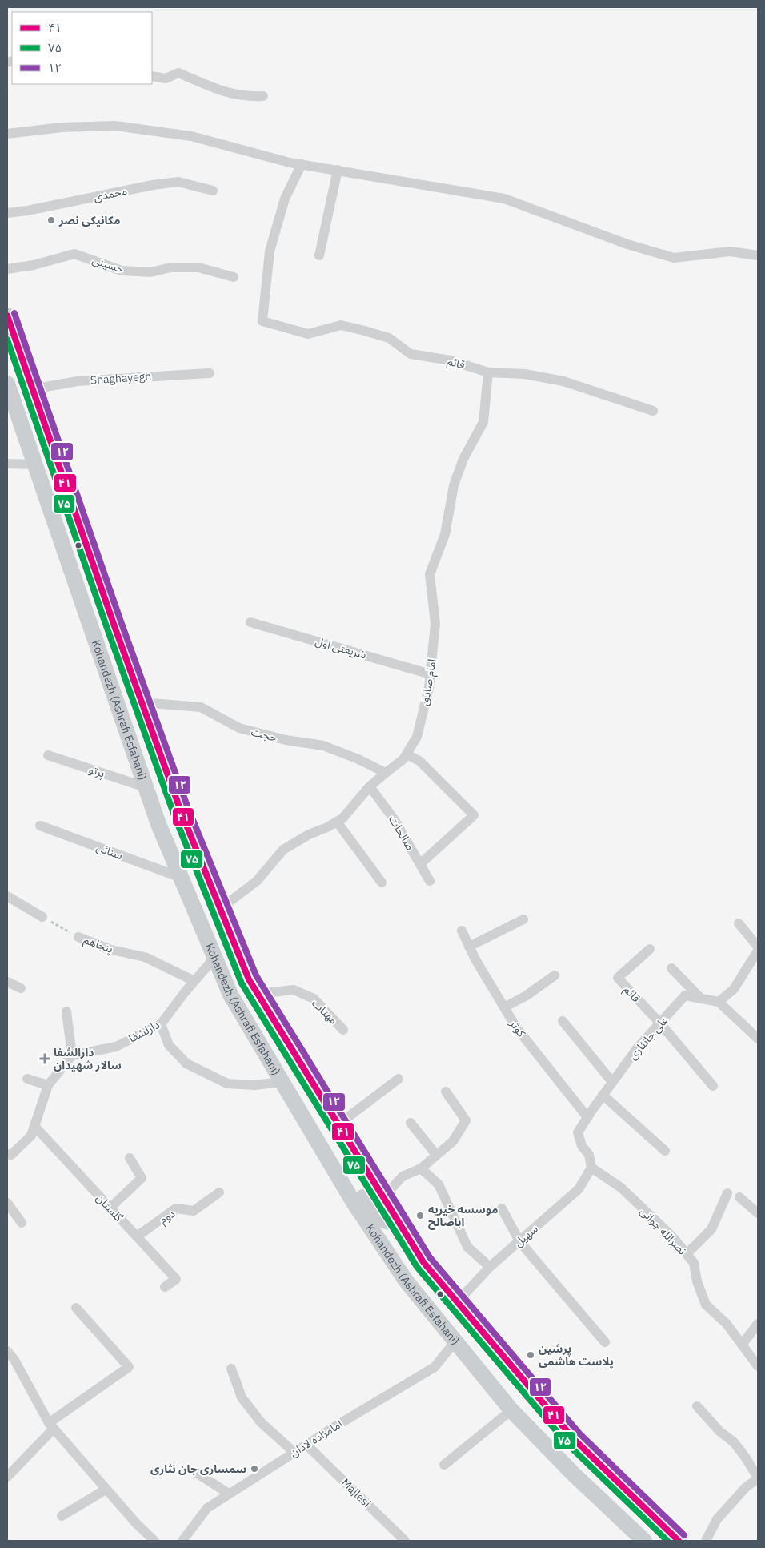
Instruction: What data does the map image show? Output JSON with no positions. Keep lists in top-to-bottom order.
{
  "streets": {
    "main road": ["Kohandezh (Ashrafi Esfahani)"],
    "street": [
      "محمدی",
      "حسینی",
      "قائم",
      "Shaghayegh",
      "شریعتی اول",
      "امام صادق",
      "حجت",
      "پرتو",
      "صالحات",
      "سنائی",
      "پنجاهم",
      "مهتاب",
      "کوثر",
      "دارلشفا",
      "علی جانثاری",
      "گلستان",
      "دوم",
      "نصرالله جوانی",
      "سهیل",
      "امامزاده لادان",
      "Majlesi"
    ]
  },
  "crossings": [
    ["قائم", "امام صادق"],
    ["قائم", "علی جانثاری"],
    ["Shaghayegh", "Kohandezh (Ashrafi Esfahani)"],
    ["شریعتی اول", "امام صادق"],
    ["امام صادق", "Kohandezh (Ashrafi Esfahani)"],
    ["امام صادق", "حجت"],
    ["امام صادق", "صالحات"],
    ["Kohandezh (Ashrafi Esfahani)", "حجت"],
    ["Kohandezh (Ashrafi Esfahani)", "پرتو"],
    ["Kohandezh (Ashrafi Esfahani)", "سنائی"],
    ["Kohandezh (Ashrafi Esfahani)", "مهتاب"],
    ["Kohandezh (Ashrafi Esfahani)", "دارلشفا"],
    ["Kohandezh (Ashrafi Esfahani)", "سهیل"],
    ["Kohandezh (Ashrafi Esfahani)", "امامزاده لادان"],
    ["پنجاهم", "دارلشفا"],
    ["کوثر", "علی جانثاری"],
    ["علی جانثاری", "نصرالله جوانی"],
    ["علی جانثاری", "سهیل"],
    ["گلستان", "دوم"],
    ["نصرالله جوانی", "سهیل"],
    ["امامزاده لادان", "Majlesi"]
  ],
  "places": {
    "other": [
      "مکانیکی نصر",
      "موسسه خیریه اباصالح",
      "پرشین پلاست هاشمی",
      "سمساری جان نثاری"
    ],
    "health": ["دارالشفا سالار شهیدان"]
  },
  "lines": ["transit line ۱۲", "transit line ۴۱", "transit line ۷۵"],
  "legend": ["۴۱", "۷۵", "۱۲"]
}
